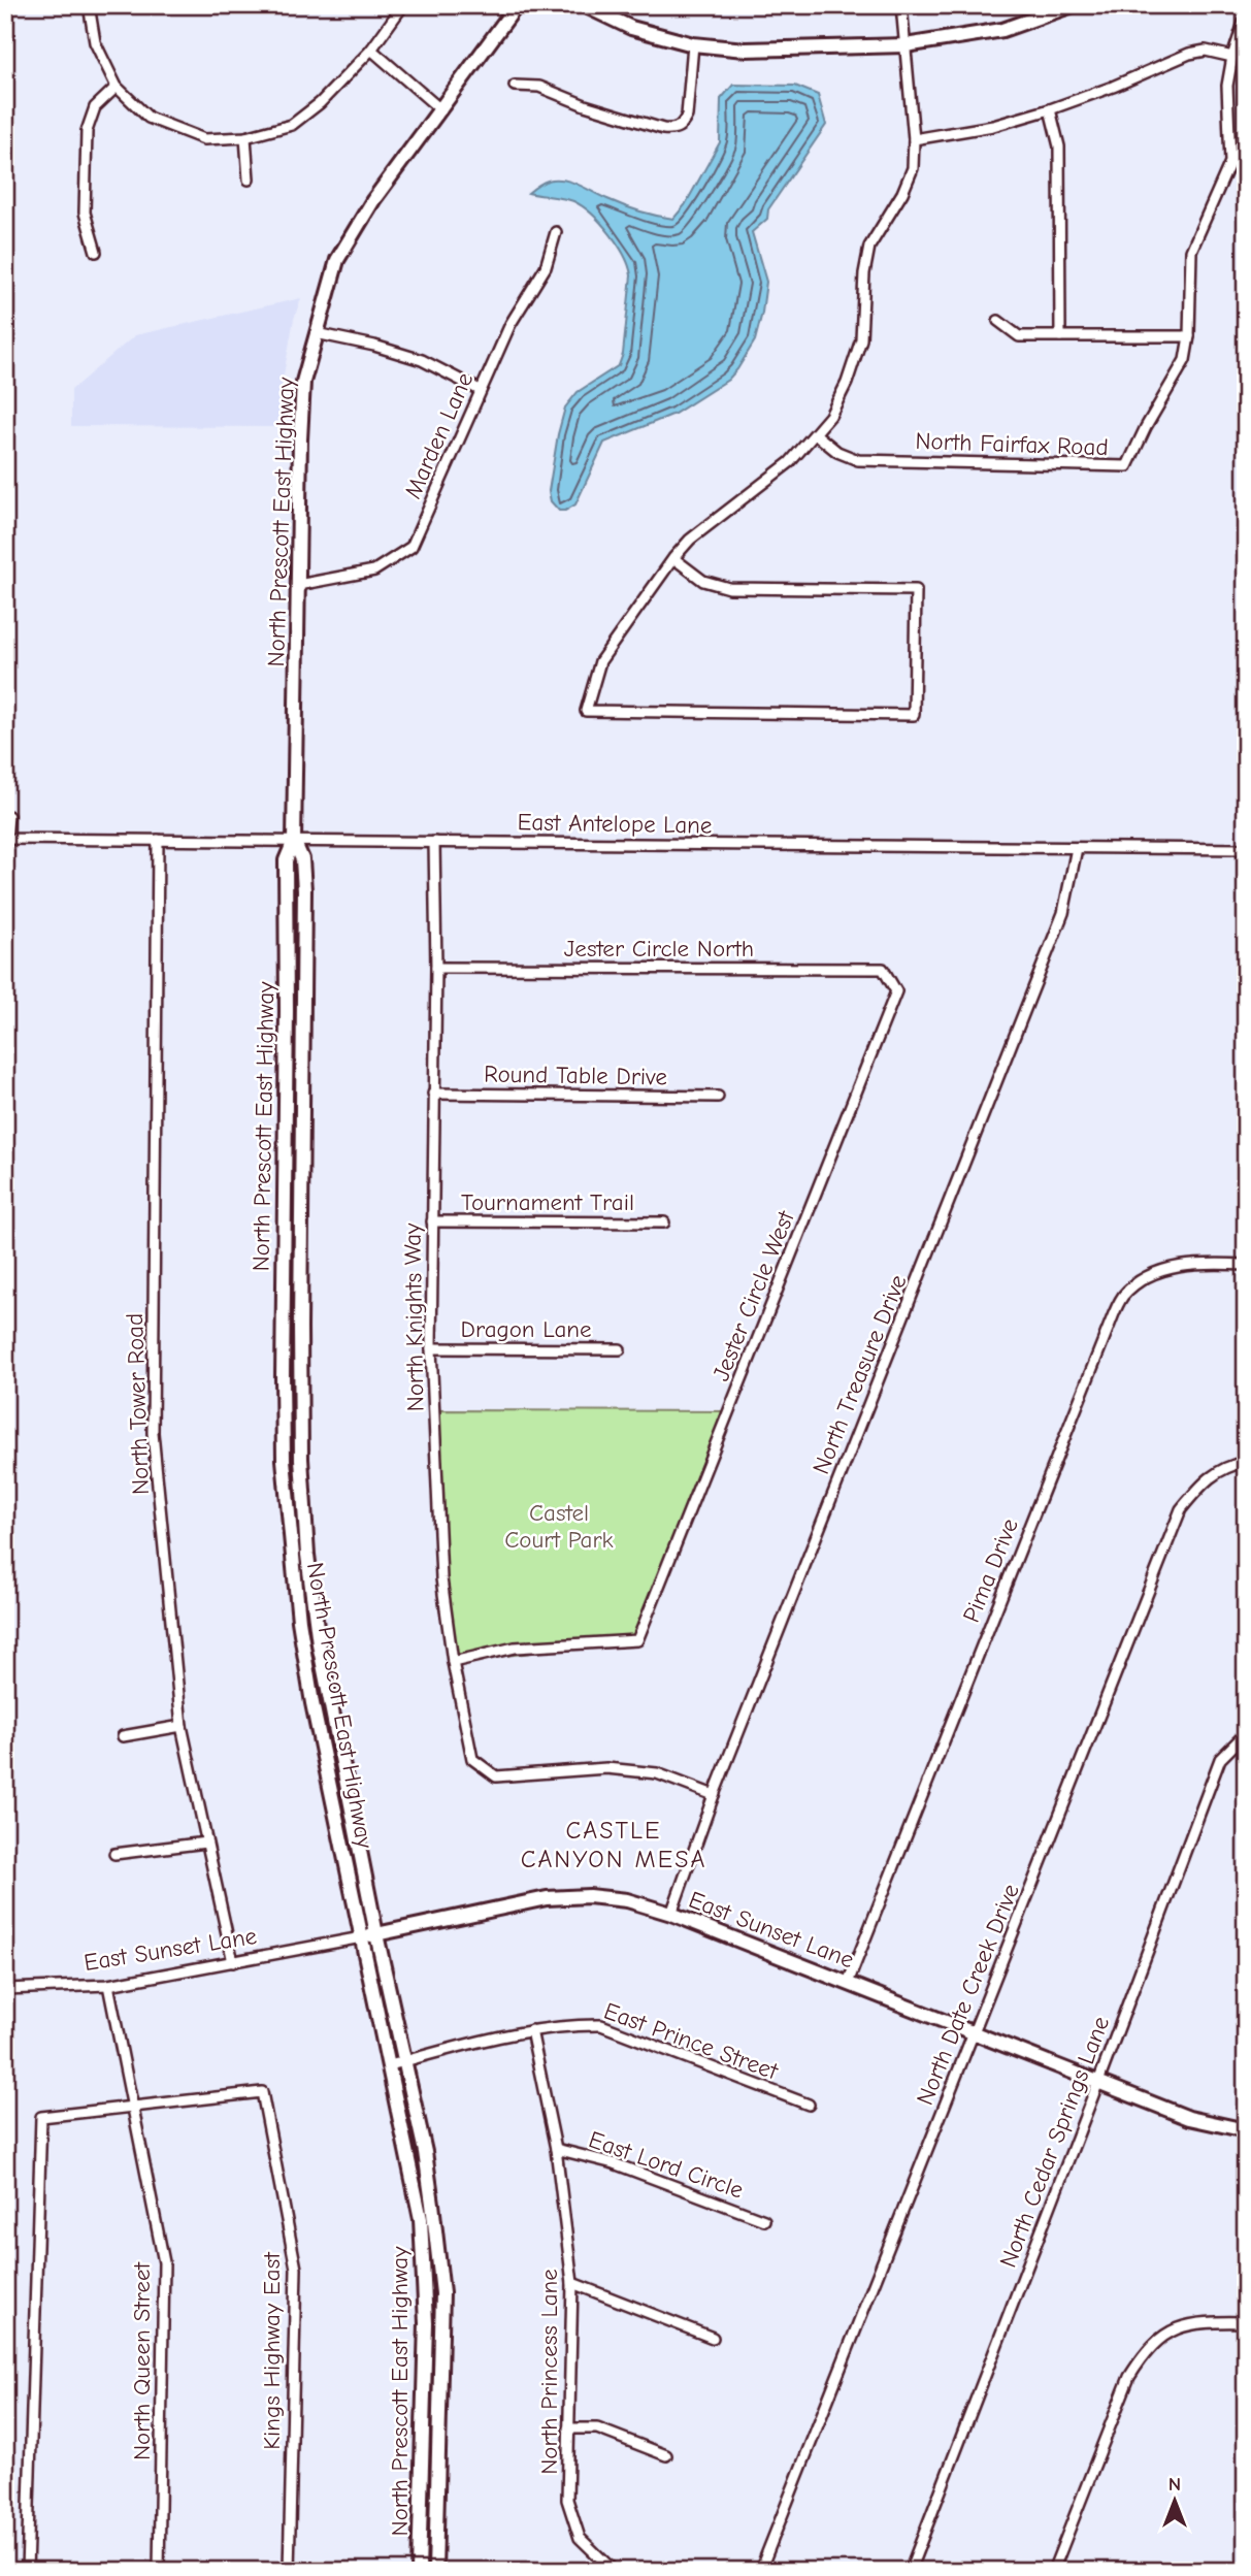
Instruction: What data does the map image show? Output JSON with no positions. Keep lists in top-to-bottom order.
{
  "streets": {
    "street": [
      "Marden Lane",
      "North Fairfax Road",
      "North Prescott East Highway",
      "East Antelope Lane",
      "Jester Circle North",
      "Round Table Drive",
      "Tournament Trail",
      "Jester Circle West",
      "North Knights Way",
      "Dragon Lane",
      "North Treasure Drive",
      "North Tower Road",
      "Pima Drive",
      "East Sunset Lane",
      "North Date Creek Drive",
      "East Prince Street",
      "North Cedar Springs Lane",
      "East Lord Circle",
      "Kings Highway East",
      "North Queen Street",
      "North Princess Lane"
    ]
  },
  "crossings": [
    ["Marden Lane", "North Prescott East Highway"],
    ["North Prescott East Highway", "East Antelope Lane"],
    ["North Prescott East Highway", "East Sunset Lane"],
    ["North Prescott East Highway", "East Prince Street"],
    ["East Antelope Lane", "North Knights Way"],
    ["East Antelope Lane", "North Treasure Drive"],
    ["East Antelope Lane", "North Tower Road"],
    ["Jester Circle North", "Jester Circle West"],
    ["Jester Circle North", "North Knights Way"],
    ["Round Table Drive", "North Knights Way"],
    ["Tournament Trail", "North Knights Way"],
    ["Jester Circle West", "North Knights Way"],
    ["North Knights Way", "Dragon Lane"],
    ["North Knights Way", "North Treasure Drive"],
    ["North Treasure Drive", "East Sunset Lane"],
    ["North Tower Road", "East Sunset Lane"],
    ["Pima Drive", "East Sunset Lane"],
    ["East Sunset Lane", "North Date Creek Drive"],
    ["East Sunset Lane", "North Cedar Springs Lane"],
    ["East Sunset Lane", "North Queen Street"],
    ["East Prince Street", "North Princess Lane"],
    ["East Lord Circle", "North Princess Lane"],
    ["Kings Highway East", "North Queen Street"]
  ],
  "districts": ["CASTLE CANYON MESA"],
  "parks": ["Castel Court Park"],
  "north": "top"
}
